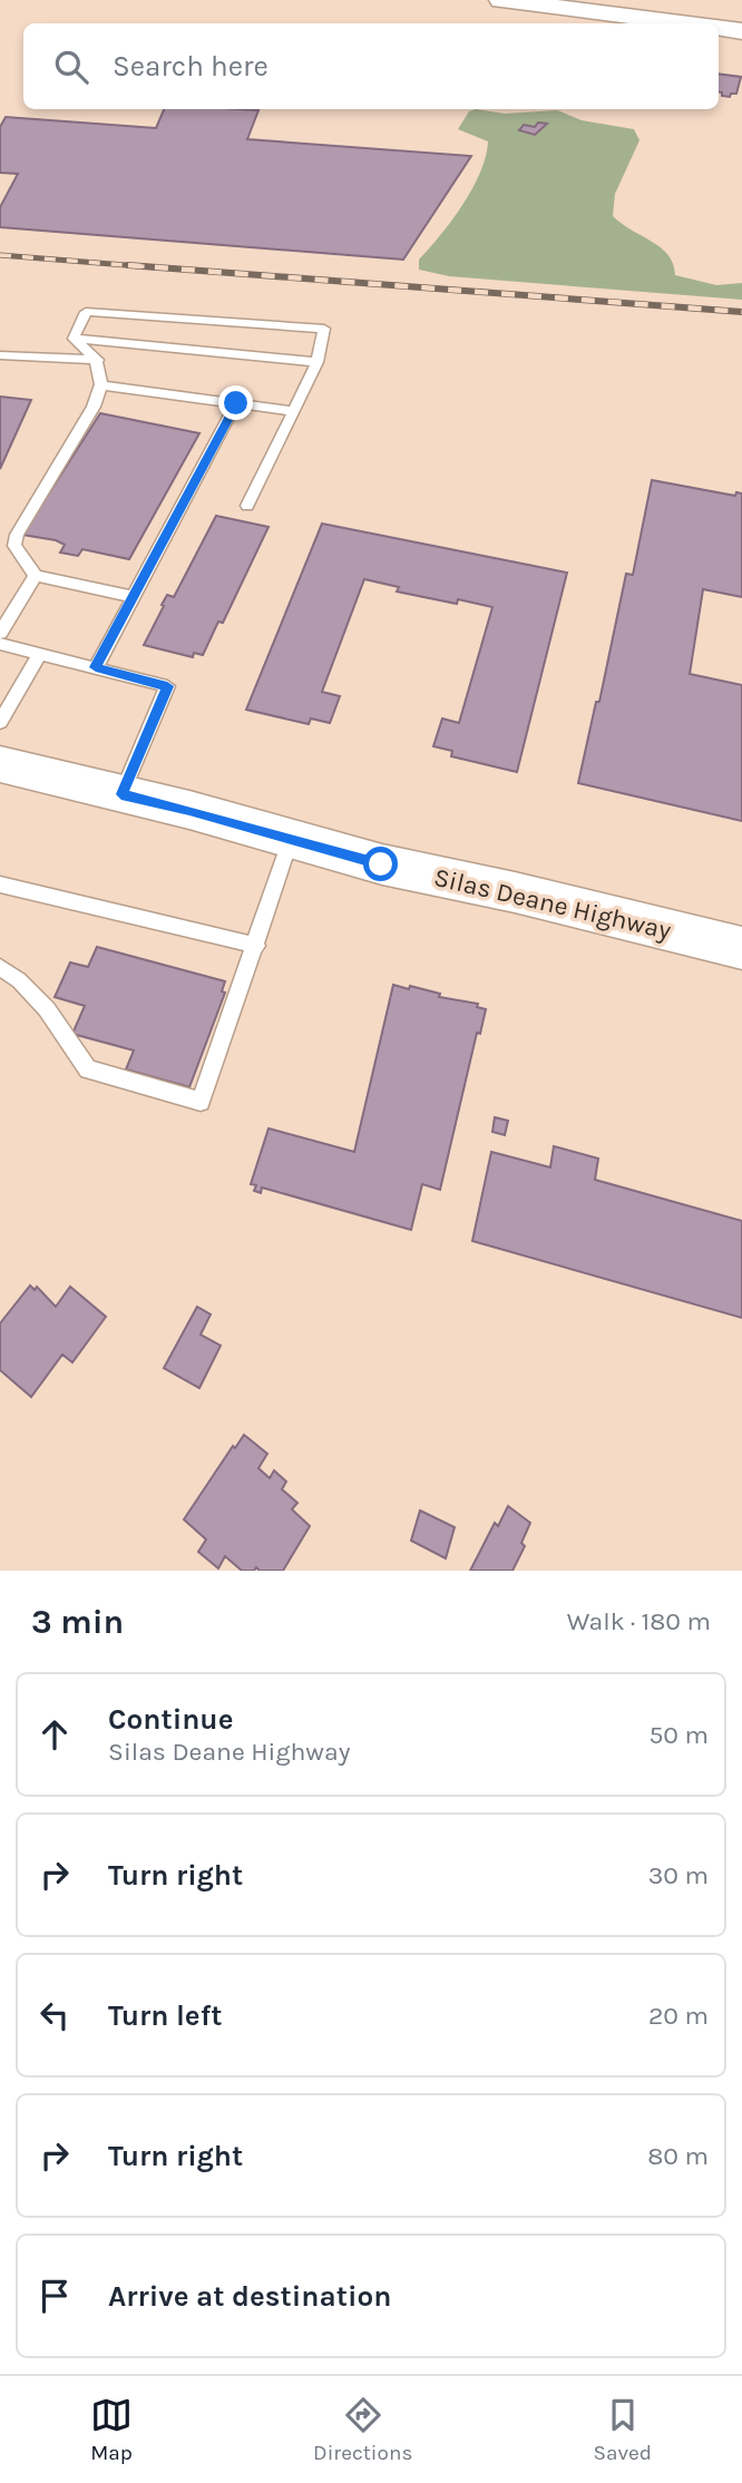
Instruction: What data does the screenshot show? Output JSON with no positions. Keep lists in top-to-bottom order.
{
  "streets": {
    "main road": ["Silas Deane Highway"]
  },
  "page": {
    "search": "Search here",
    "heading": ["3 min", "Walk · 180 m"],
    "list": [
      ["Continue", "Silas Deane Highway", "50 m"],
      ["Turn right", "30 m"],
      ["Turn left", "20 m"],
      ["Turn right", "80 m"],
      "Arrive at destination"
    ],
    "nav": ["Map", "Directions", "Saved"]
  }
}
